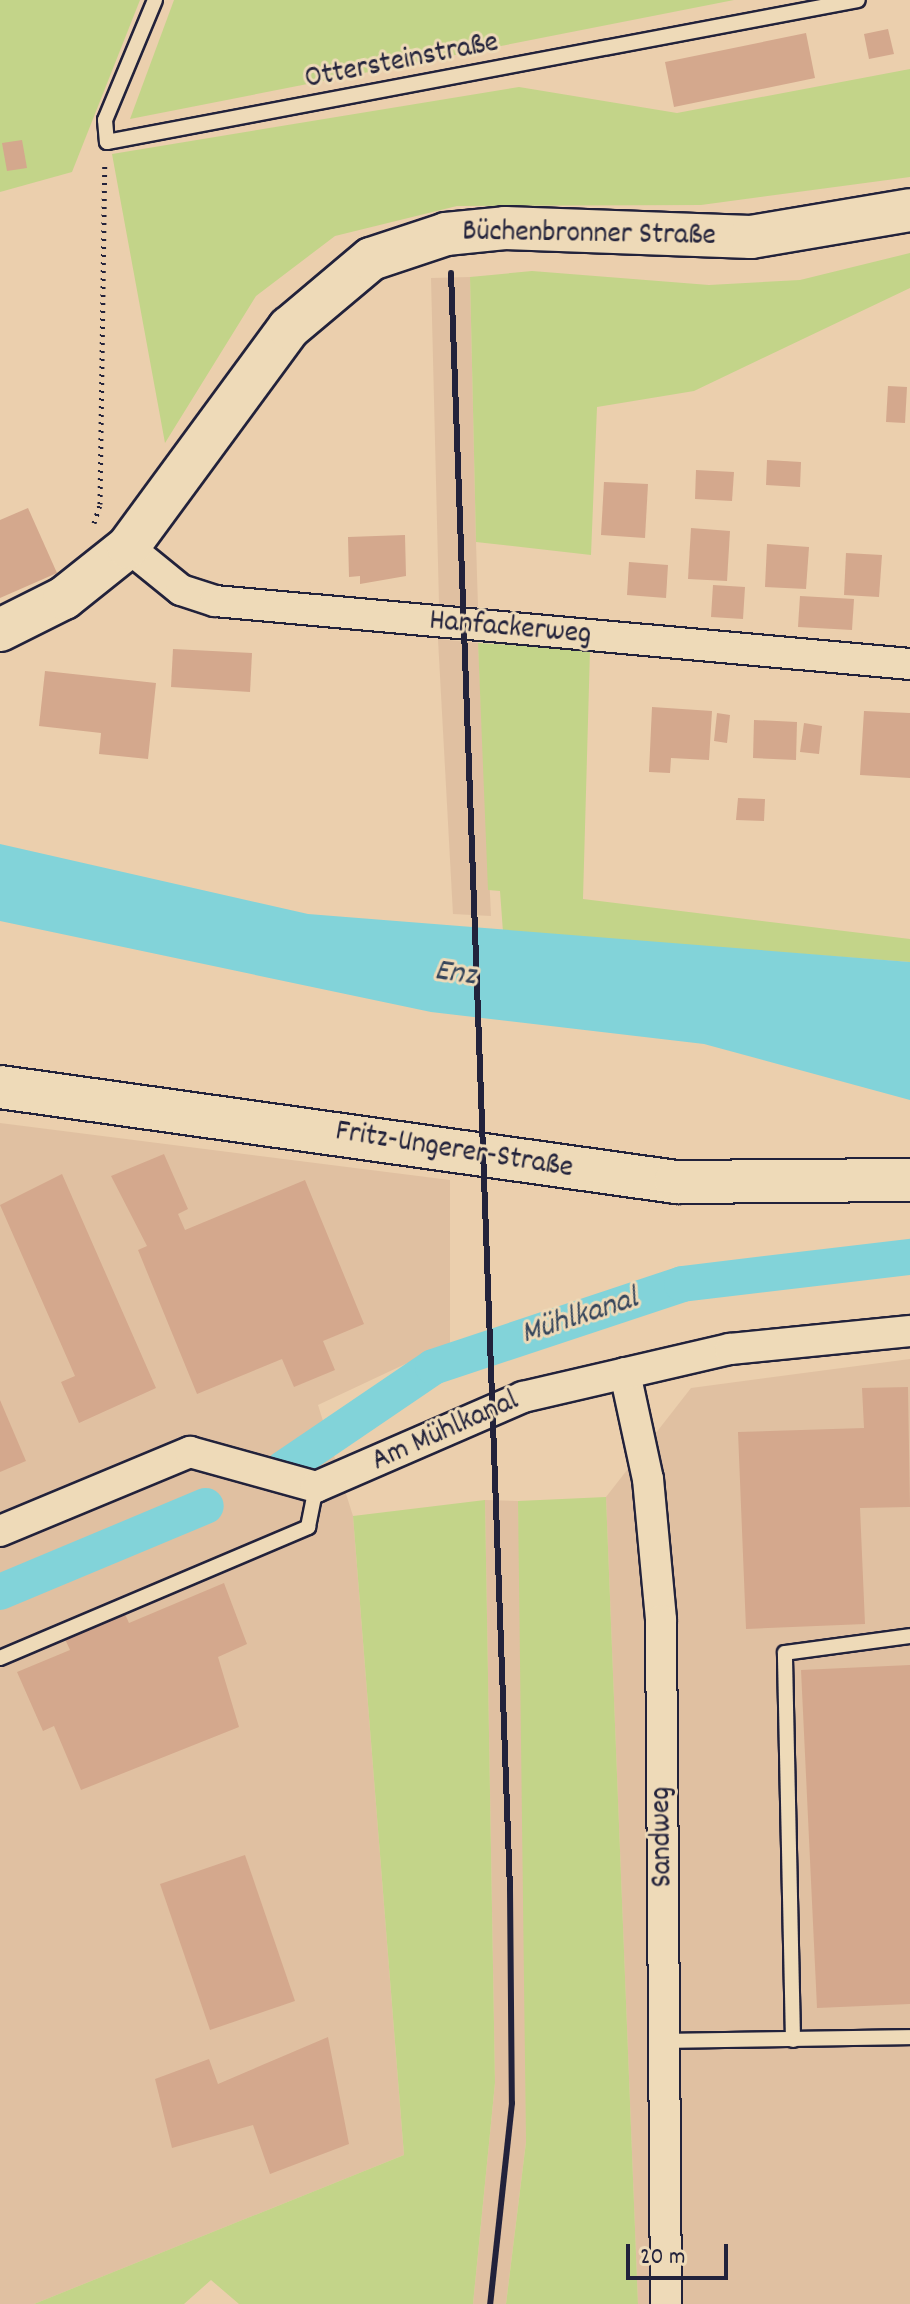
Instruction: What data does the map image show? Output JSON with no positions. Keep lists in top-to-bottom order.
{
  "streets": {
    "main road": ["Büchenbronner Straße", "Fritz-Ungerer-Straße"],
    "street": ["Hanfackerweg", "Am Mühlkanal", "Sandweg"],
    "lane": ["Ottersteinstraße"]
  },
  "crossings": [
    ["Büchenbronner Straße", "Hanfackerweg"],
    ["Am Mühlkanal", "Sandweg"]
  ],
  "water": ["Enz", "Mühlkanal"],
  "scale_bar": "20 m"
}
